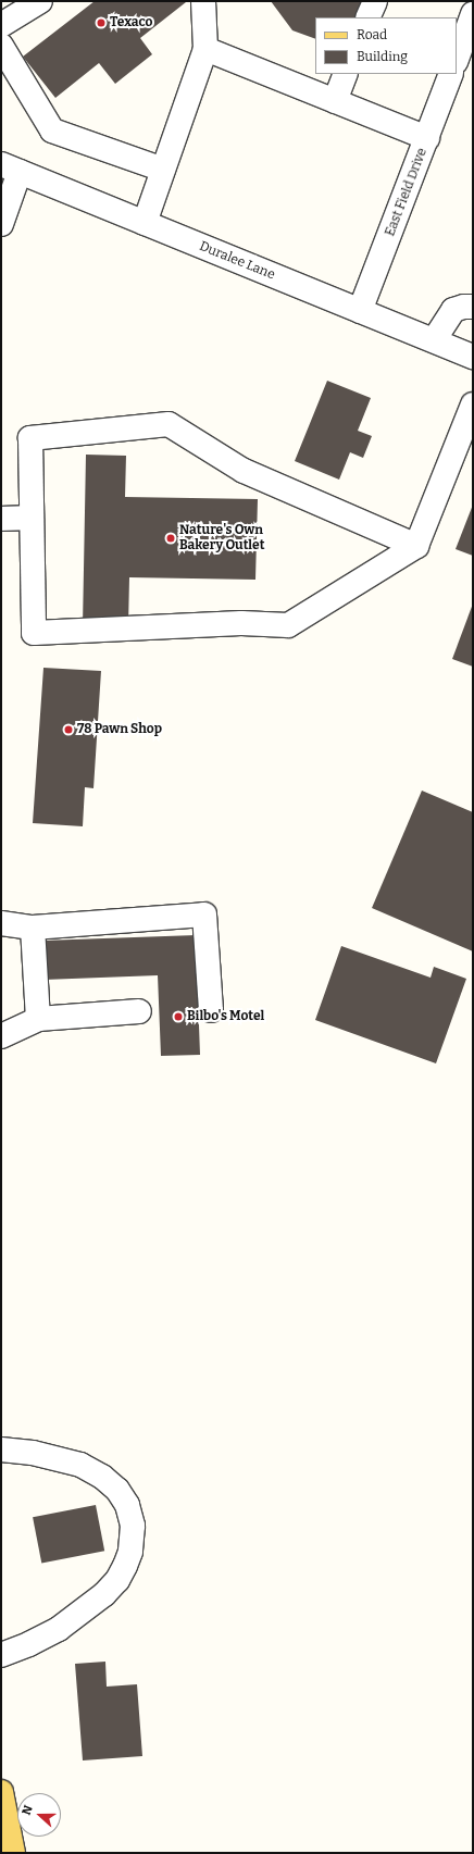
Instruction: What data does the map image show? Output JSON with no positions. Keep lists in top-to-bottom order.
{
  "streets": {
    "street": ["East Field Drive", "Duralee Lane"]
  },
  "crossings": [
    ["East Field Drive", "Duralee Lane"]
  ],
  "places": [
    "Texaco",
    "Nature's Own Bakery Outlet",
    "78 Pawn Shop",
    "Bilbo's Motel"
  ],
  "legend": ["Road", "Building"],
  "north": "left"
}
